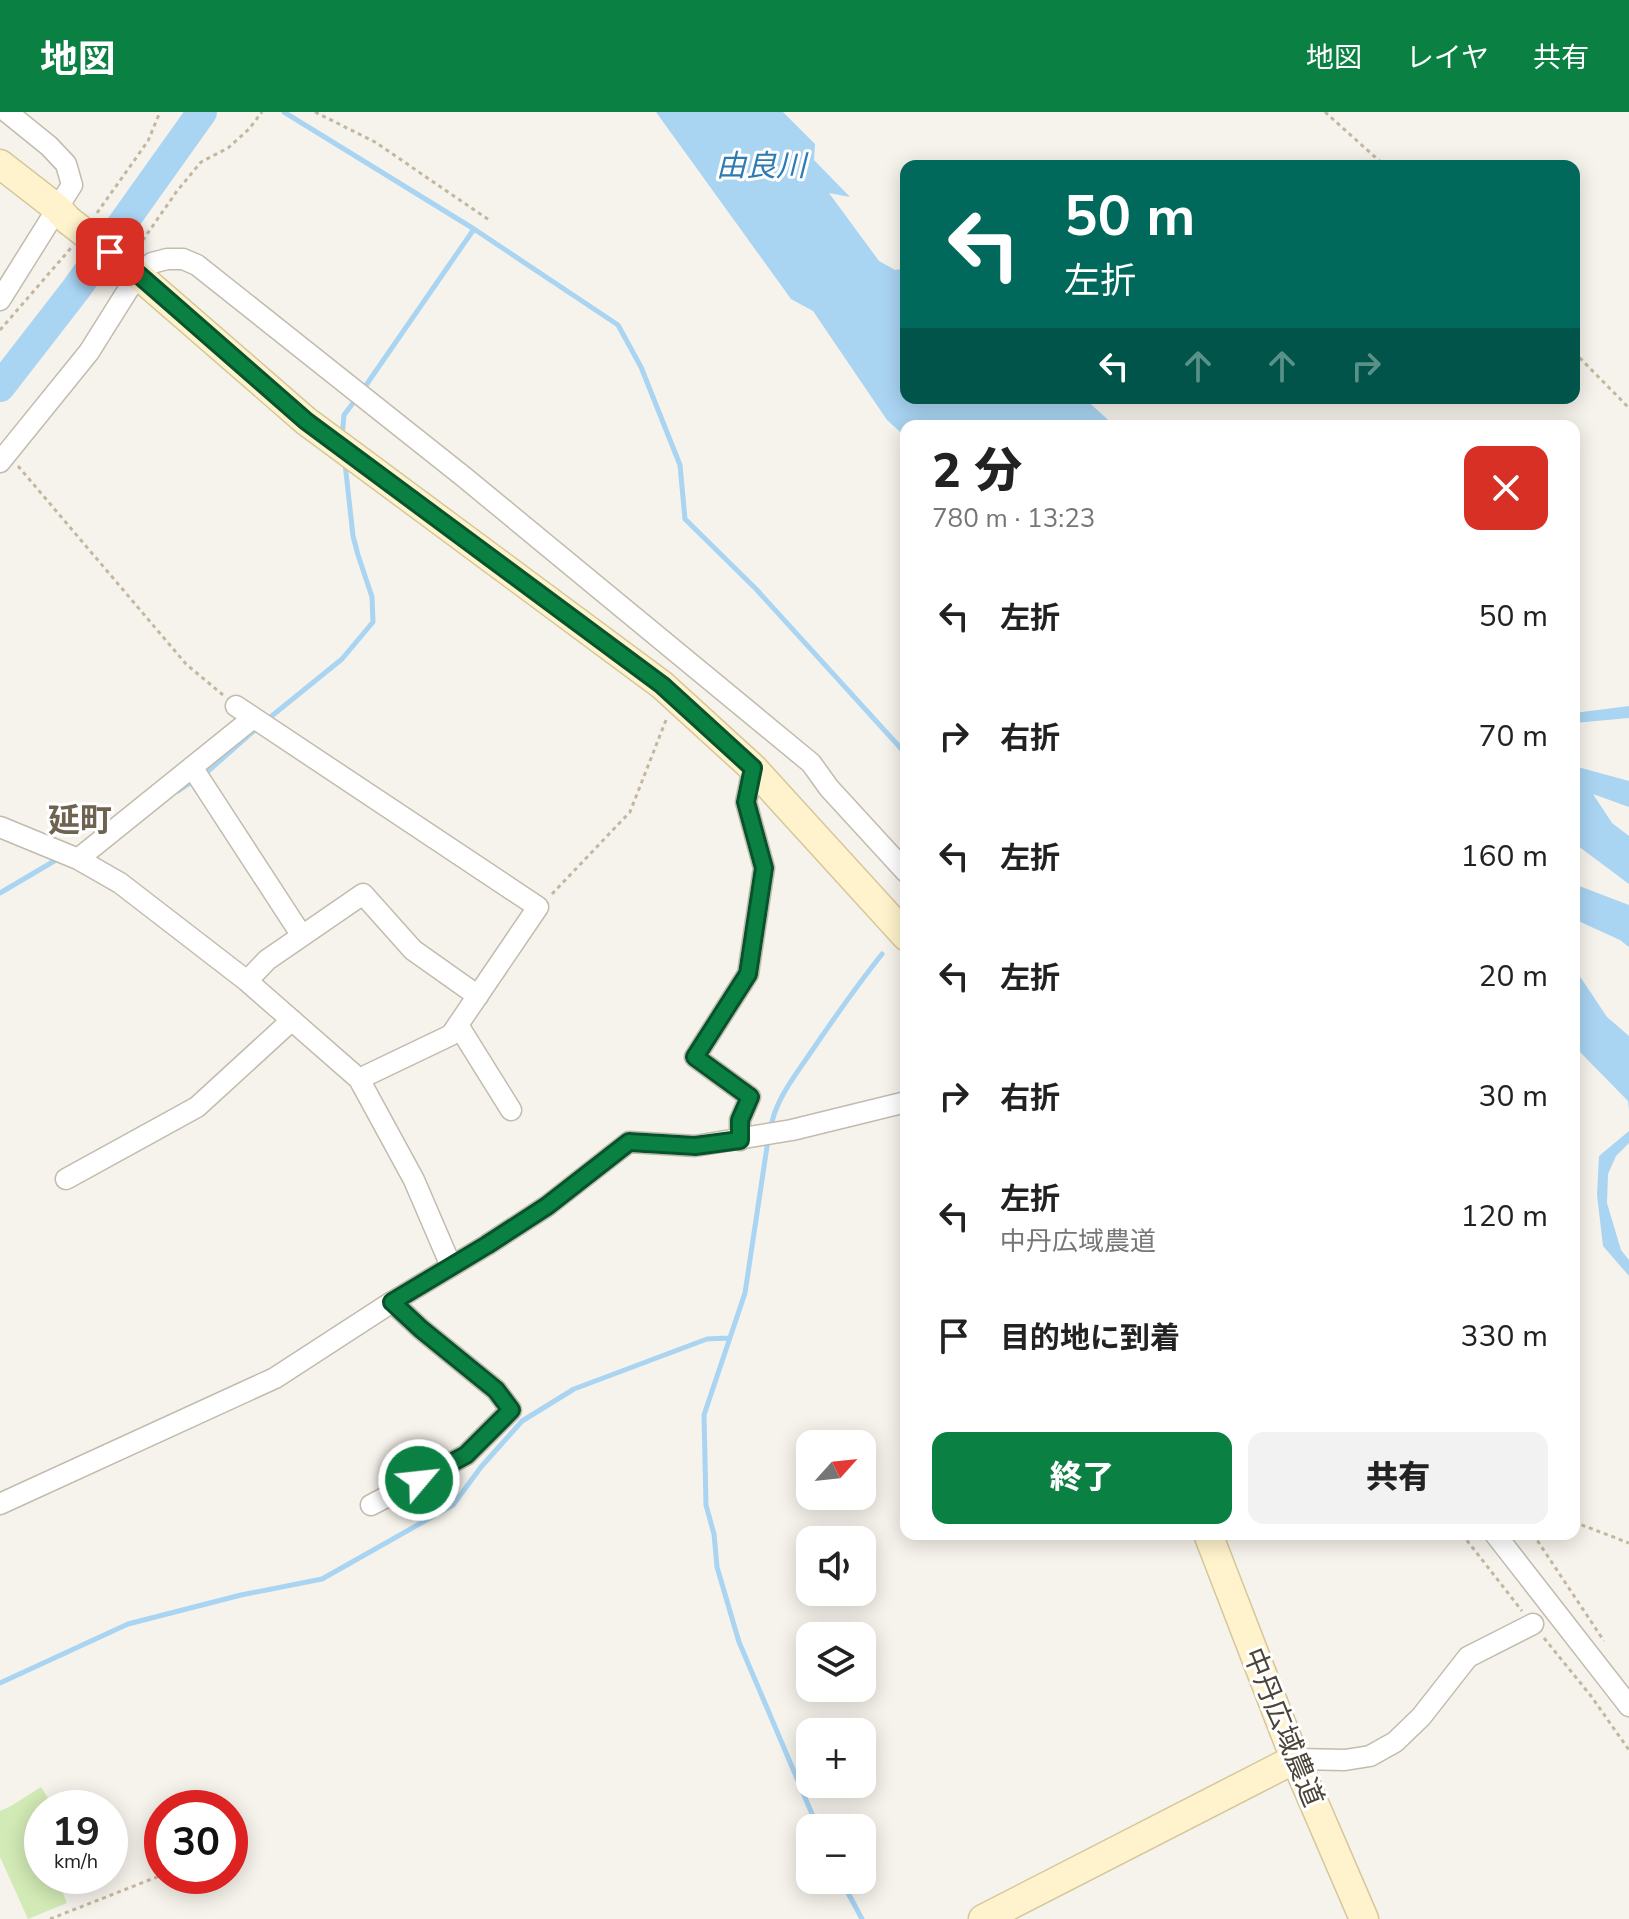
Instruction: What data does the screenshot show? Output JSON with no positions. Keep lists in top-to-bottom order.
{
  "streets": {
    "street": ["中丹広域農道"]
  },
  "districts": ["延町"],
  "water": ["由良川"],
  "north": "top right",
  "page": {
    "header": "地図",
    "nav": ["地図", "レイヤ", "共有"],
    "turn": ["50 m", "左折"],
    "heading": ["2 分", "780 m · 13:23"],
    "list": [
      {
        "name": "左折",
        "value": "50 m"
      },
      {
        "name": "右折",
        "value": "70 m"
      },
      {
        "name": "左折",
        "value": "160 m"
      },
      {
        "name": "左折",
        "value": "20 m"
      },
      {
        "name": "右折",
        "value": "30 m"
      },
      {
        "name": "左折",
        "note": "中丹広域農道",
        "value": "120 m"
      },
      {
        "name": "目的地に到着",
        "value": "330 m"
      }
    ],
    "buttons": ["終了", "共有"],
    "map_buttons": ["+", "−"],
    "speed": "19 km/h",
    "limit": "30"
  }
}
